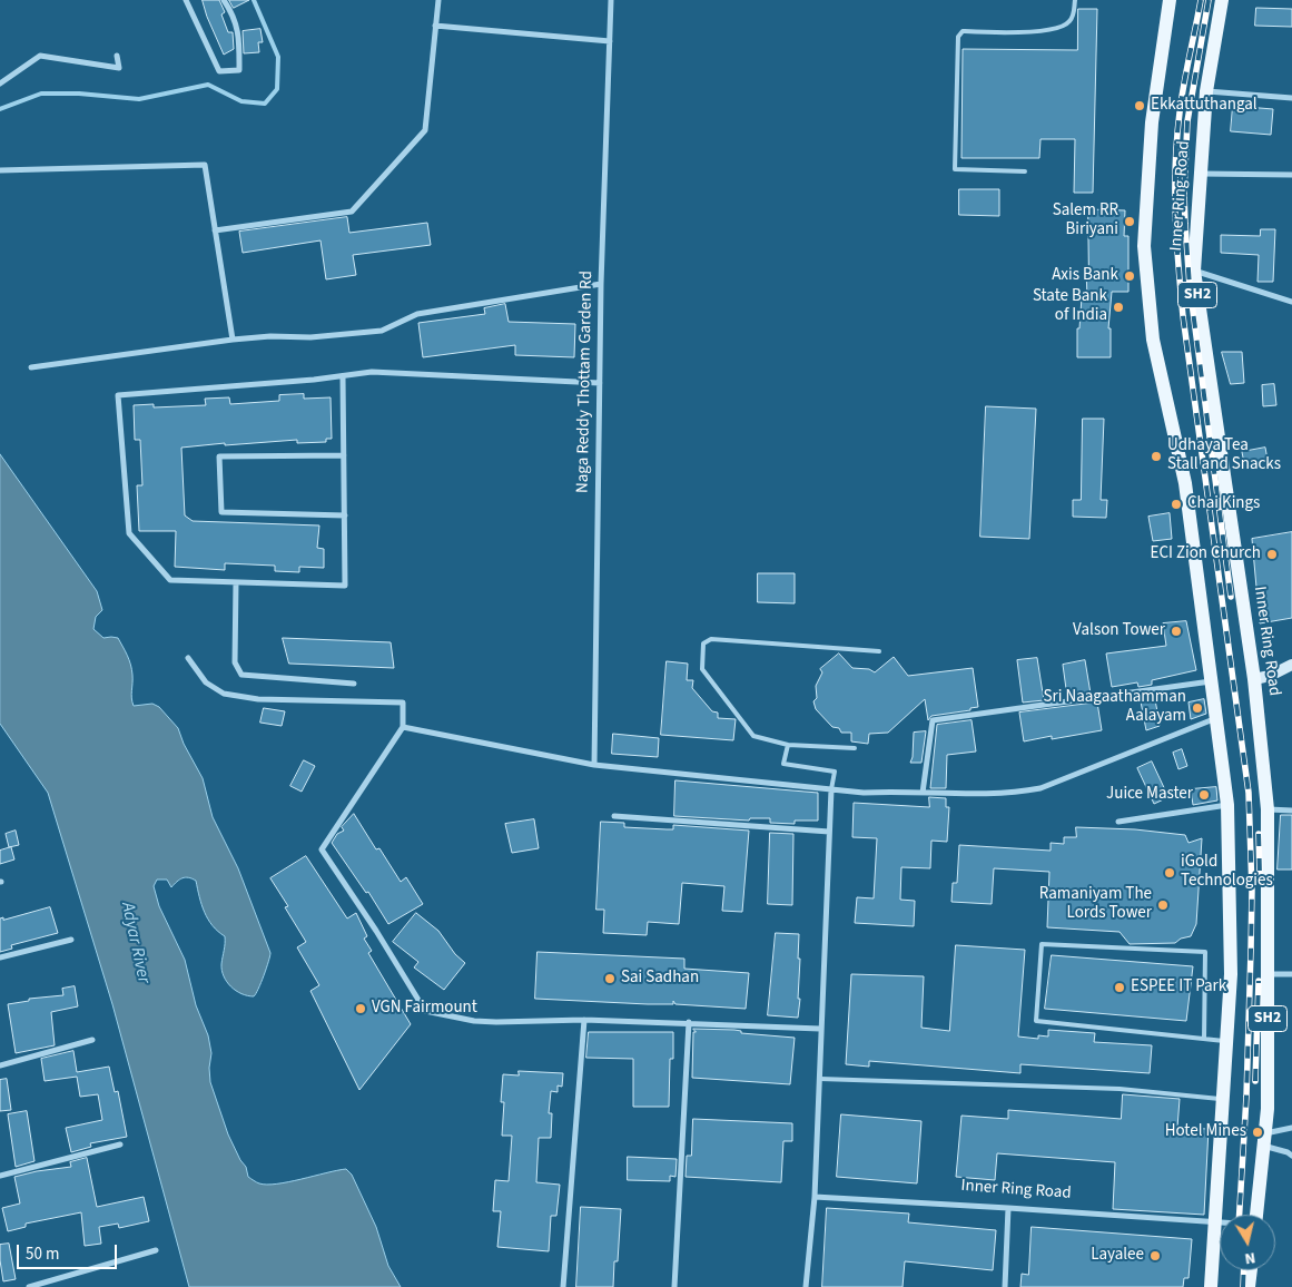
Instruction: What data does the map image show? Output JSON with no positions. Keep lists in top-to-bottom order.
{
  "streets": {
    "main road": ["Inner Ring Road", "SH2"],
    "street": ["Naga Reddy Thottam Garden Rd"]
  },
  "water": ["Adyar River"],
  "places": [
    "Ekkattuthangal",
    "Salem RR Biriyani",
    "Axis Bank",
    "State Bank of India",
    "Udhaya Tea Stall and Snacks",
    "Chai Kings",
    "ECI Zion Church",
    "Valson Tower",
    "Sri Naagaathamman Aalayam",
    "Juice Master",
    "iGold Technologies",
    "Ramaniyam The Lords Tower",
    "Sai Sadhan",
    "ESPEE IT Park",
    "VGN Fairmount",
    "Hotel Mines",
    "Layalee"
  ],
  "scale_bar": "50 m",
  "north": "bottom"
}
